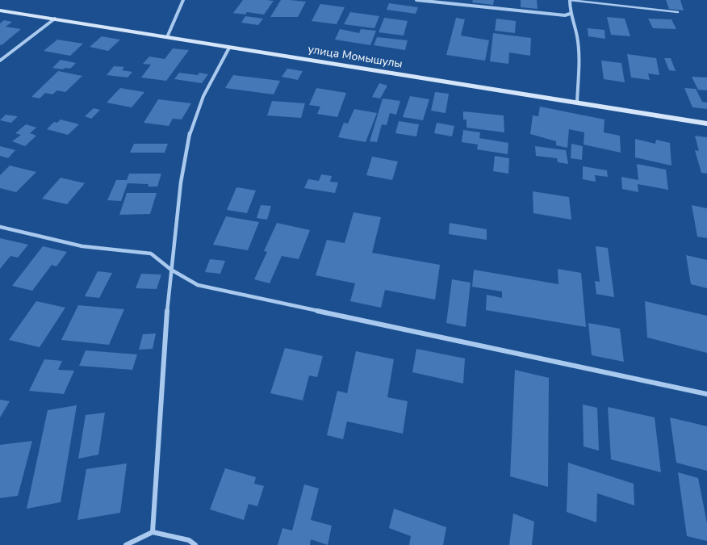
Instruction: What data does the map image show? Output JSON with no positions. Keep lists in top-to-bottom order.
{
  "streets": {
    "street": ["улица Момышулы"]
  }
}
